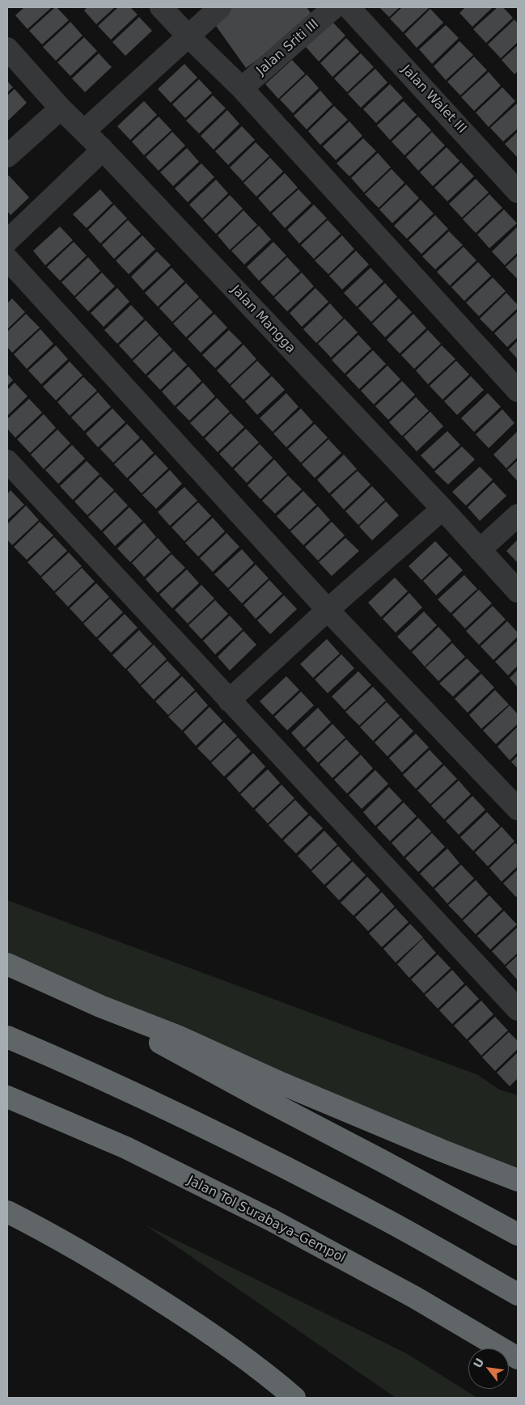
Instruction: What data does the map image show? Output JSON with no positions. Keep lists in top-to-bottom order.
{
  "streets": {
    "highway": ["Jalan Tol Surabaya–Gempol"],
    "street": ["Jalan Sriti III", "Jalan Walet III", "Jalan Mangga"]
  },
  "north": "top left"
}
